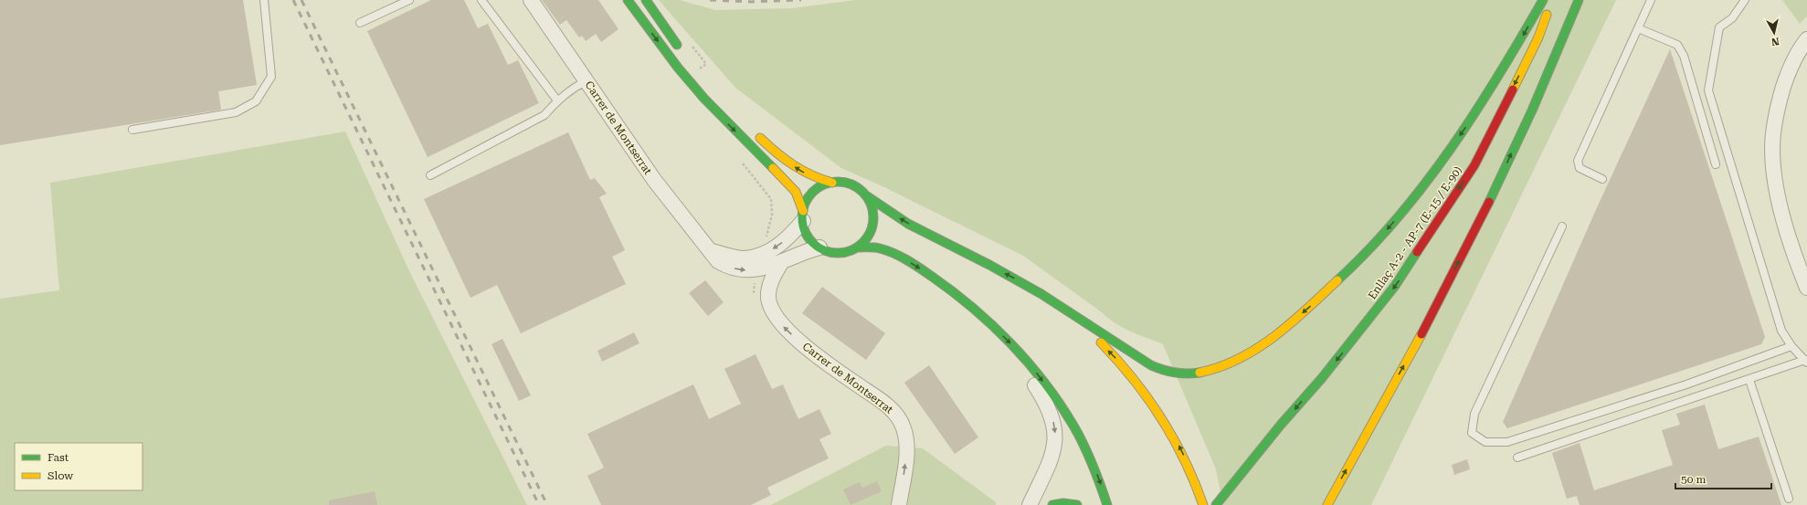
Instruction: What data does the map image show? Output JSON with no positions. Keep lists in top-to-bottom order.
{
  "streets": {
    "main road": ["Enllaç A-2 - AP-7 (E-15 / E-90)"],
    "street": ["Carrer de Montserrat"]
  },
  "legend": ["Fast", "Slow"],
  "scale_bar": "50 m",
  "north": "bottom"
}
